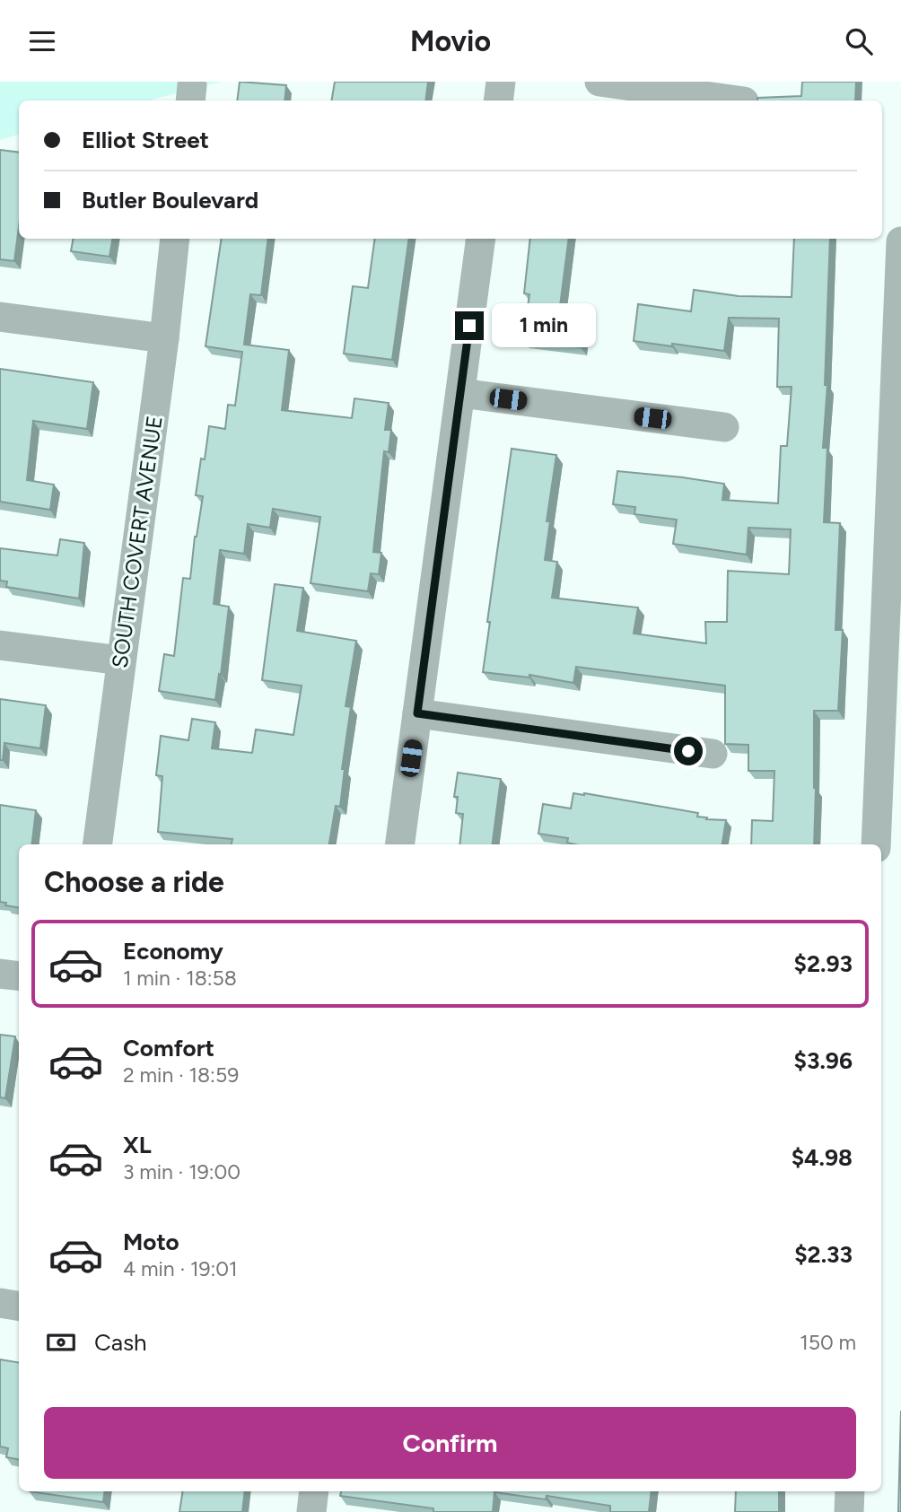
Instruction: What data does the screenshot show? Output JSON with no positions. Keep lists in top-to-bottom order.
{
  "streets": {
    "street": ["SOUTH COVERT AVENUE"]
  },
  "page": {
    "header": "Movio",
    "banner": ["Elliot Street", "Butler Boulevard"],
    "bubble": "1 min",
    "heading": "Choose a ride",
    "list": [
      {
        "name": "Economy",
        "note": "1 min · 18:58",
        "value": "$2.93"
      },
      {
        "name": "Comfort",
        "note": "2 min · 18:59",
        "value": "$3.96"
      },
      {
        "name": "XL",
        "note": "3 min · 19:00",
        "value": "$4.98"
      },
      {
        "name": "Moto",
        "note": "4 min · 19:01",
        "value": "$2.33"
      }
    ],
    "pay": ["Cash", "150 m"],
    "buttons": "Confirm"
  }
}
